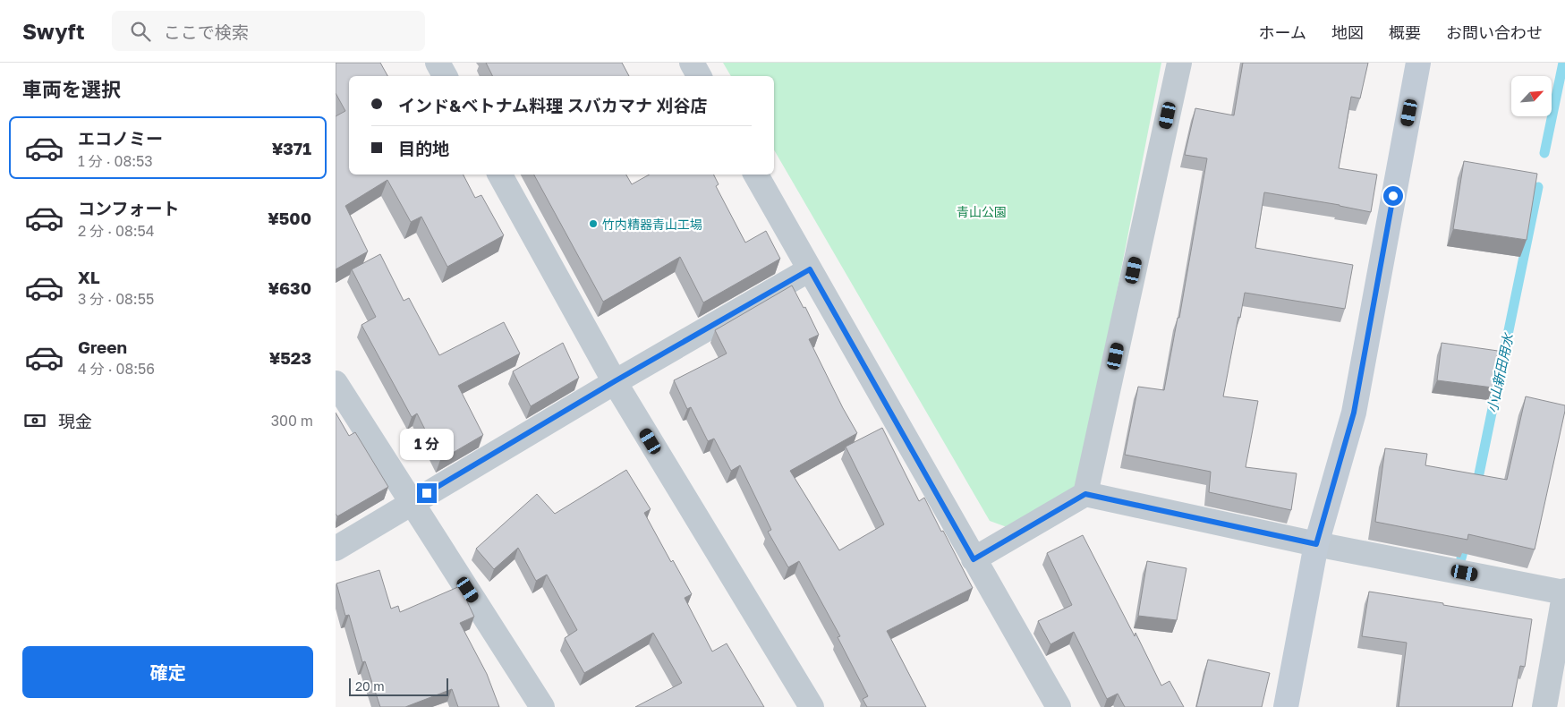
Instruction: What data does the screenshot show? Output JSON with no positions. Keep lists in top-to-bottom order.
{
  "water": ["小山新田用水"],
  "parks": ["青山公園"],
  "places": ["竹内精器青山工場"],
  "scale_bar": "20 m",
  "north": "top right",
  "page": {
    "header": "Swyft",
    "search": "ここで検索",
    "nav": [
      "ホーム",
      "地図",
      "概要",
      "お問い合わせ"
    ],
    "heading": "車両を選択",
    "banner": ["インド&ベトナム料理 スバカマナ 刈谷店", "目的地"],
    "list": [
      {
        "name": "エコノミー",
        "note": "1 分 · 08:53",
        "value": "¥371"
      },
      {
        "name": "コンフォート",
        "note": "2 分 · 08:54",
        "value": "¥500"
      },
      {
        "name": "XL",
        "note": "3 分 · 08:55",
        "value": "¥630"
      },
      {
        "name": "Green",
        "note": "4 分 · 08:56",
        "value": "¥523"
      }
    ],
    "pay": ["現金", "300 m"],
    "bubble": "1 分",
    "buttons": "確定",
    "scale": "20 m"
  }
}
